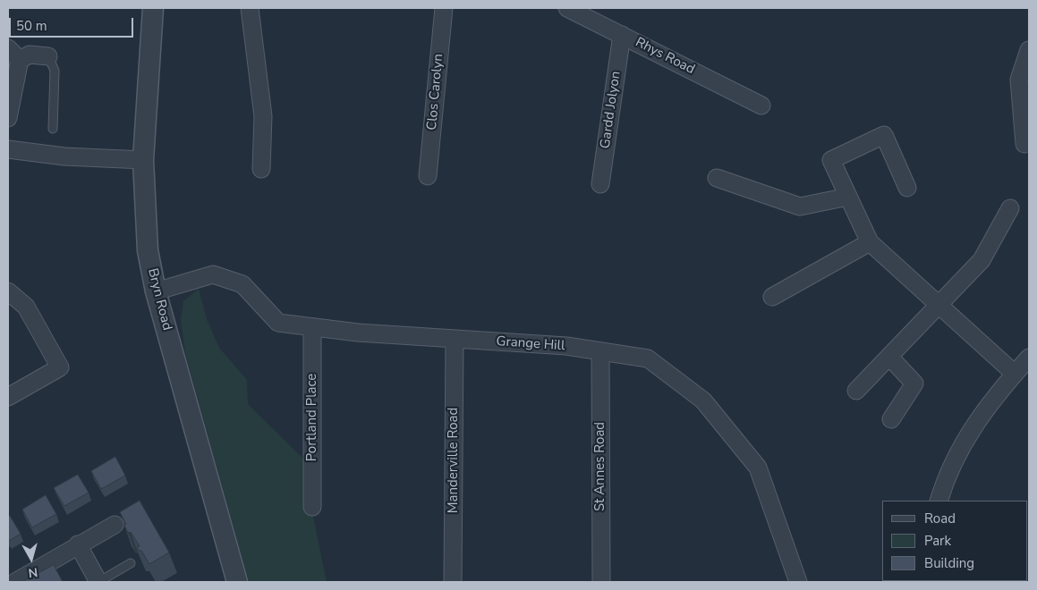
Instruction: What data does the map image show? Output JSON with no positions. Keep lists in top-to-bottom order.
{
  "streets": {
    "street": [
      "Rhys Road",
      "Clos Carolyn",
      "Gardd Jolyon",
      "Bryn Road",
      "Grange Hill",
      "Portland Place",
      "Manderville Road",
      "St Annes Road"
    ]
  },
  "crossings": [
    ["Rhys Road", "Gardd Jolyon"],
    ["Bryn Road", "Grange Hill"],
    ["Grange Hill", "Portland Place"],
    ["Grange Hill", "Manderville Road"],
    ["Grange Hill", "St Annes Road"]
  ],
  "legend": ["Road", "Park", "Building"],
  "scale_bar": "50 m",
  "north": "bottom"
}
